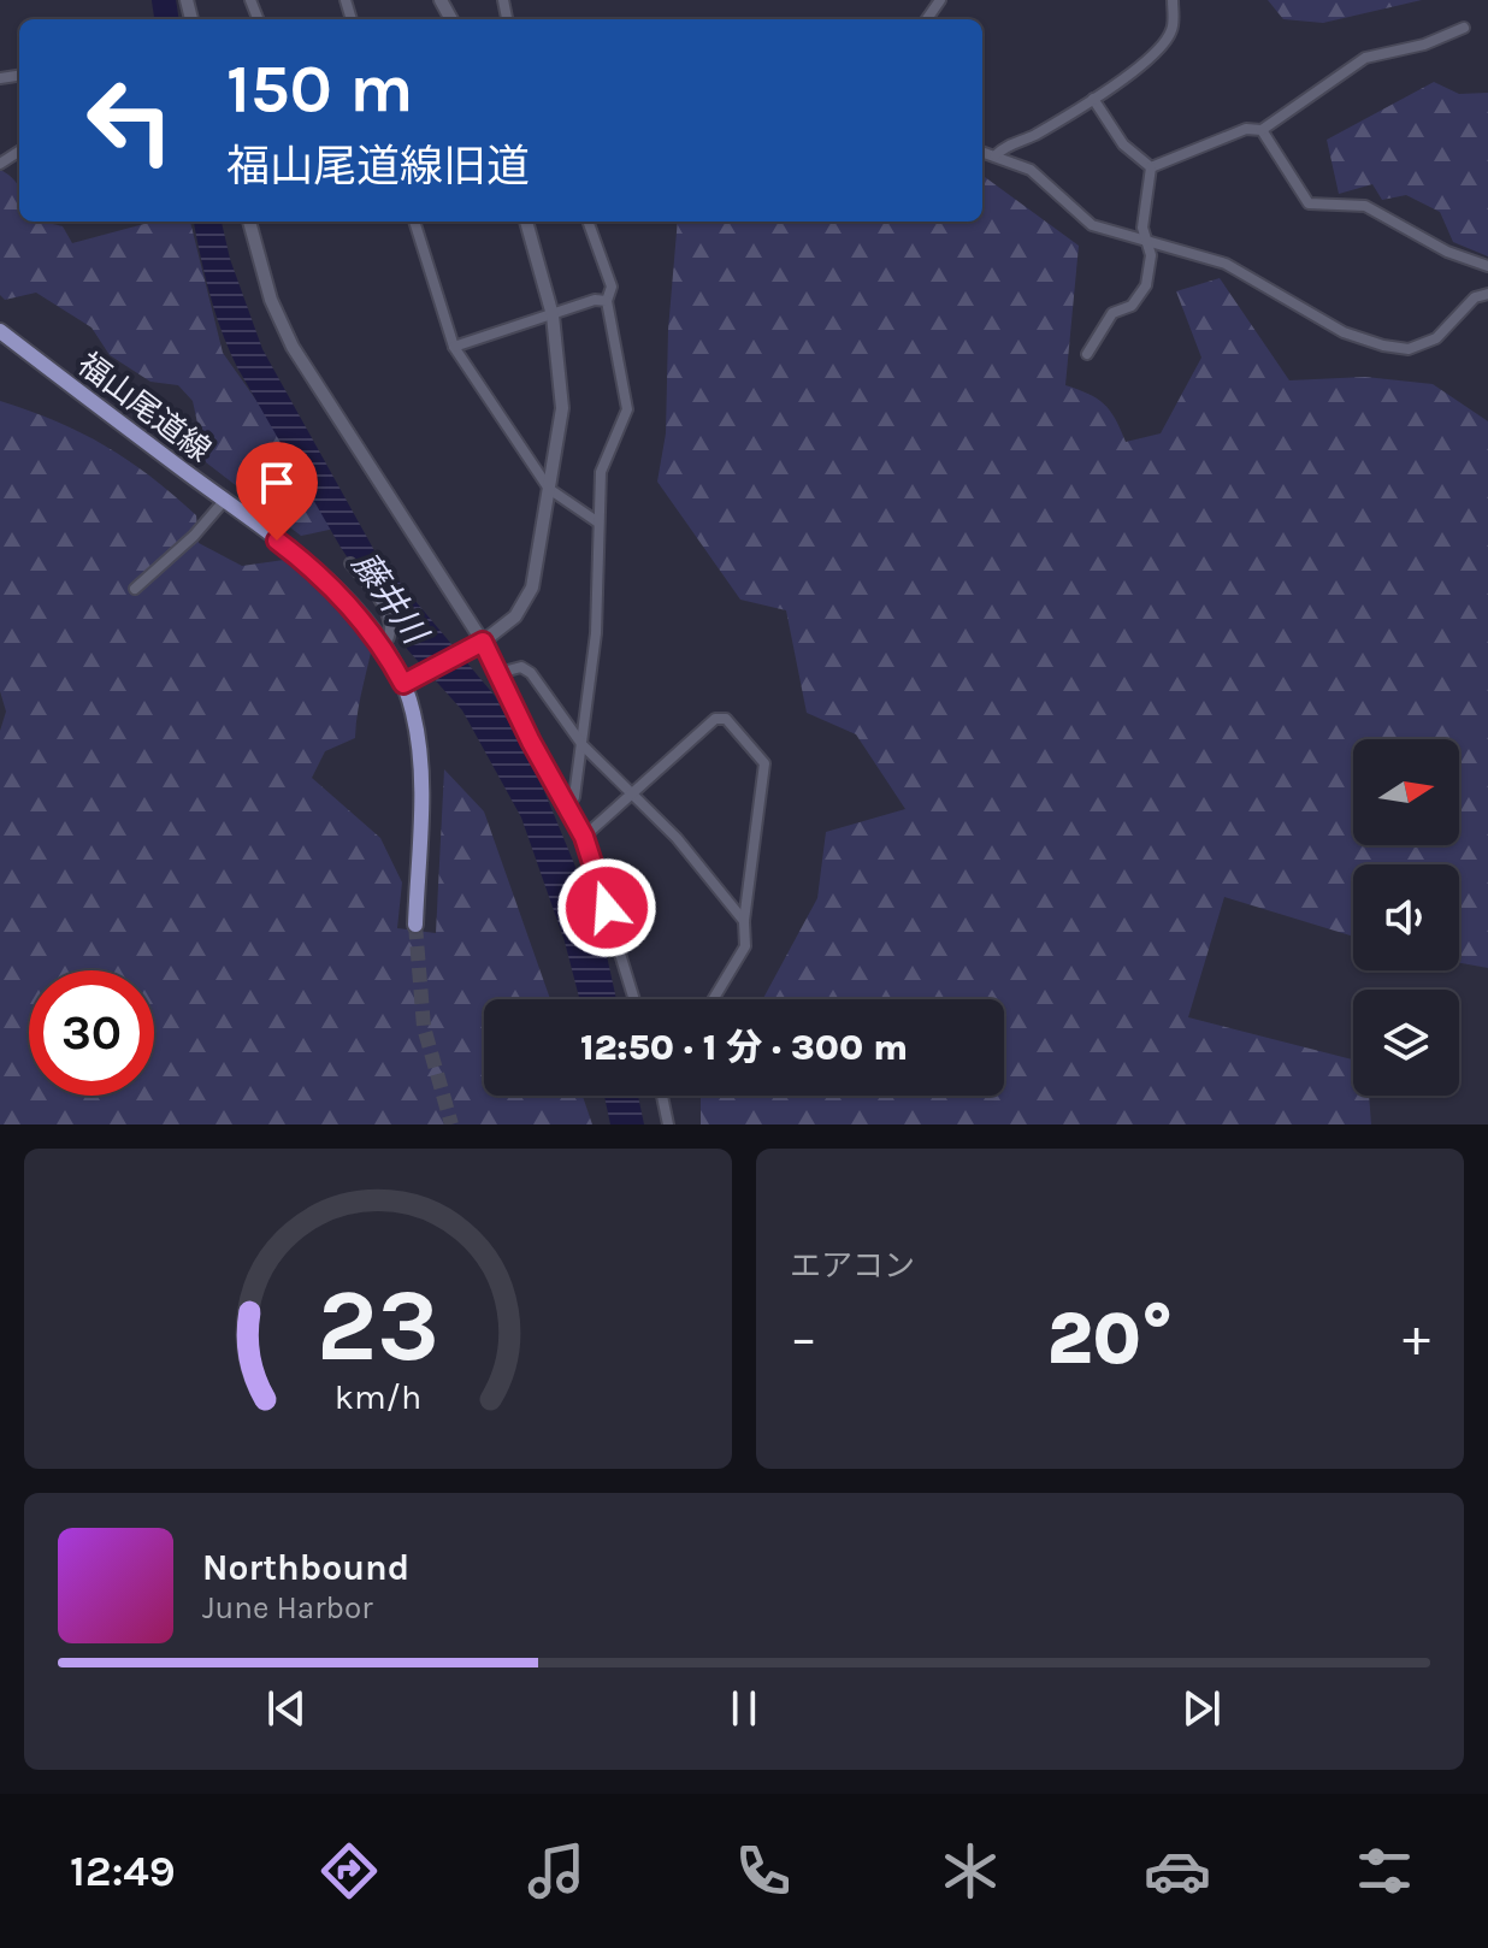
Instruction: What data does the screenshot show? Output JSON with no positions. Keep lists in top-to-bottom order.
{
  "streets": {
    "main road": ["福山尾道線"]
  },
  "water": ["藤井川"],
  "north": "right",
  "page": {
    "turn": ["150 m", "福山尾道線旧道"],
    "limit": "30",
    "trip": "12:50 · 1 分 · 300 m",
    "tile": "エアコン",
    "heat": ["−", "20°", "+"],
    "song": ["Northbound", "June Harbor"],
    "tabs": "12:49",
    "gauge": ["23", "km/h"]
  }
}
